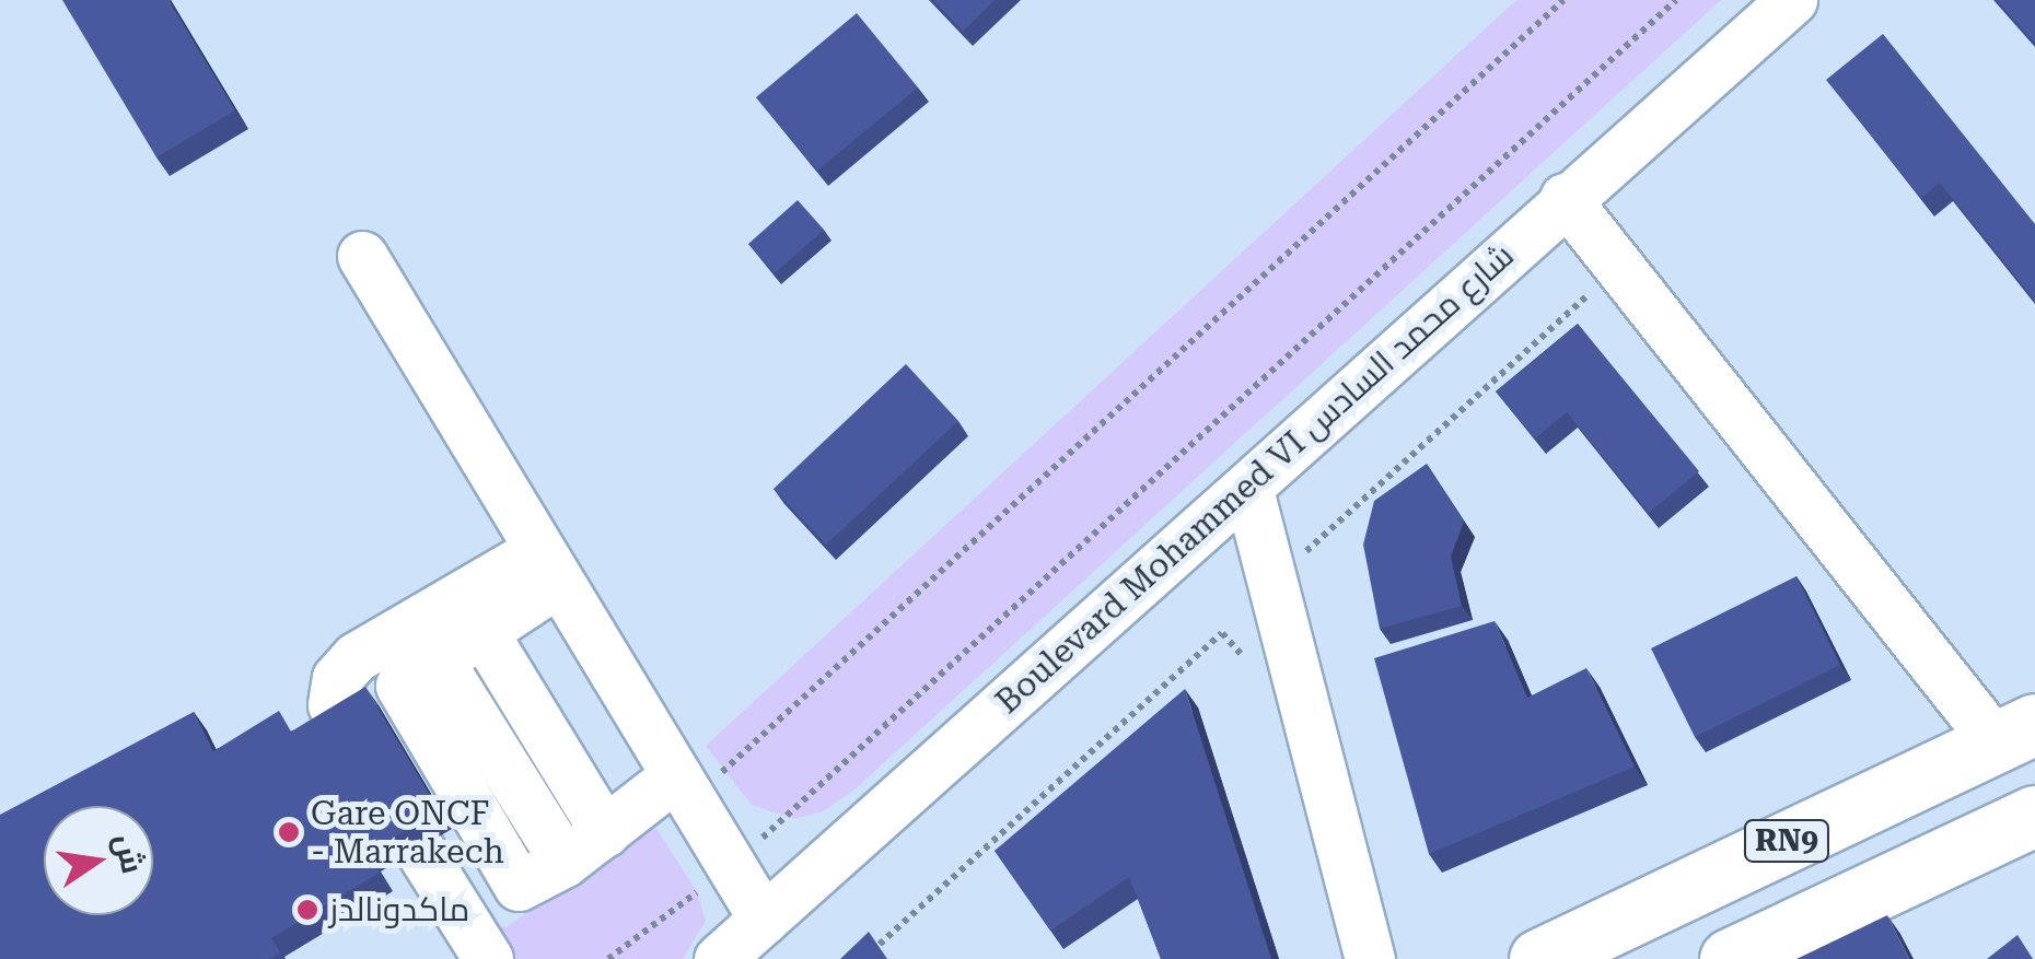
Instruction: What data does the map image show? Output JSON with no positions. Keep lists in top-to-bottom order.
{
  "streets": {
    "main road": ["RN9"],
    "street": ["Boulevard Mohammed VI شارع محمد السادس"]
  },
  "places": ["Gare ONCF - Marrakech", "ماكدونالدز"],
  "north": "right"
}
